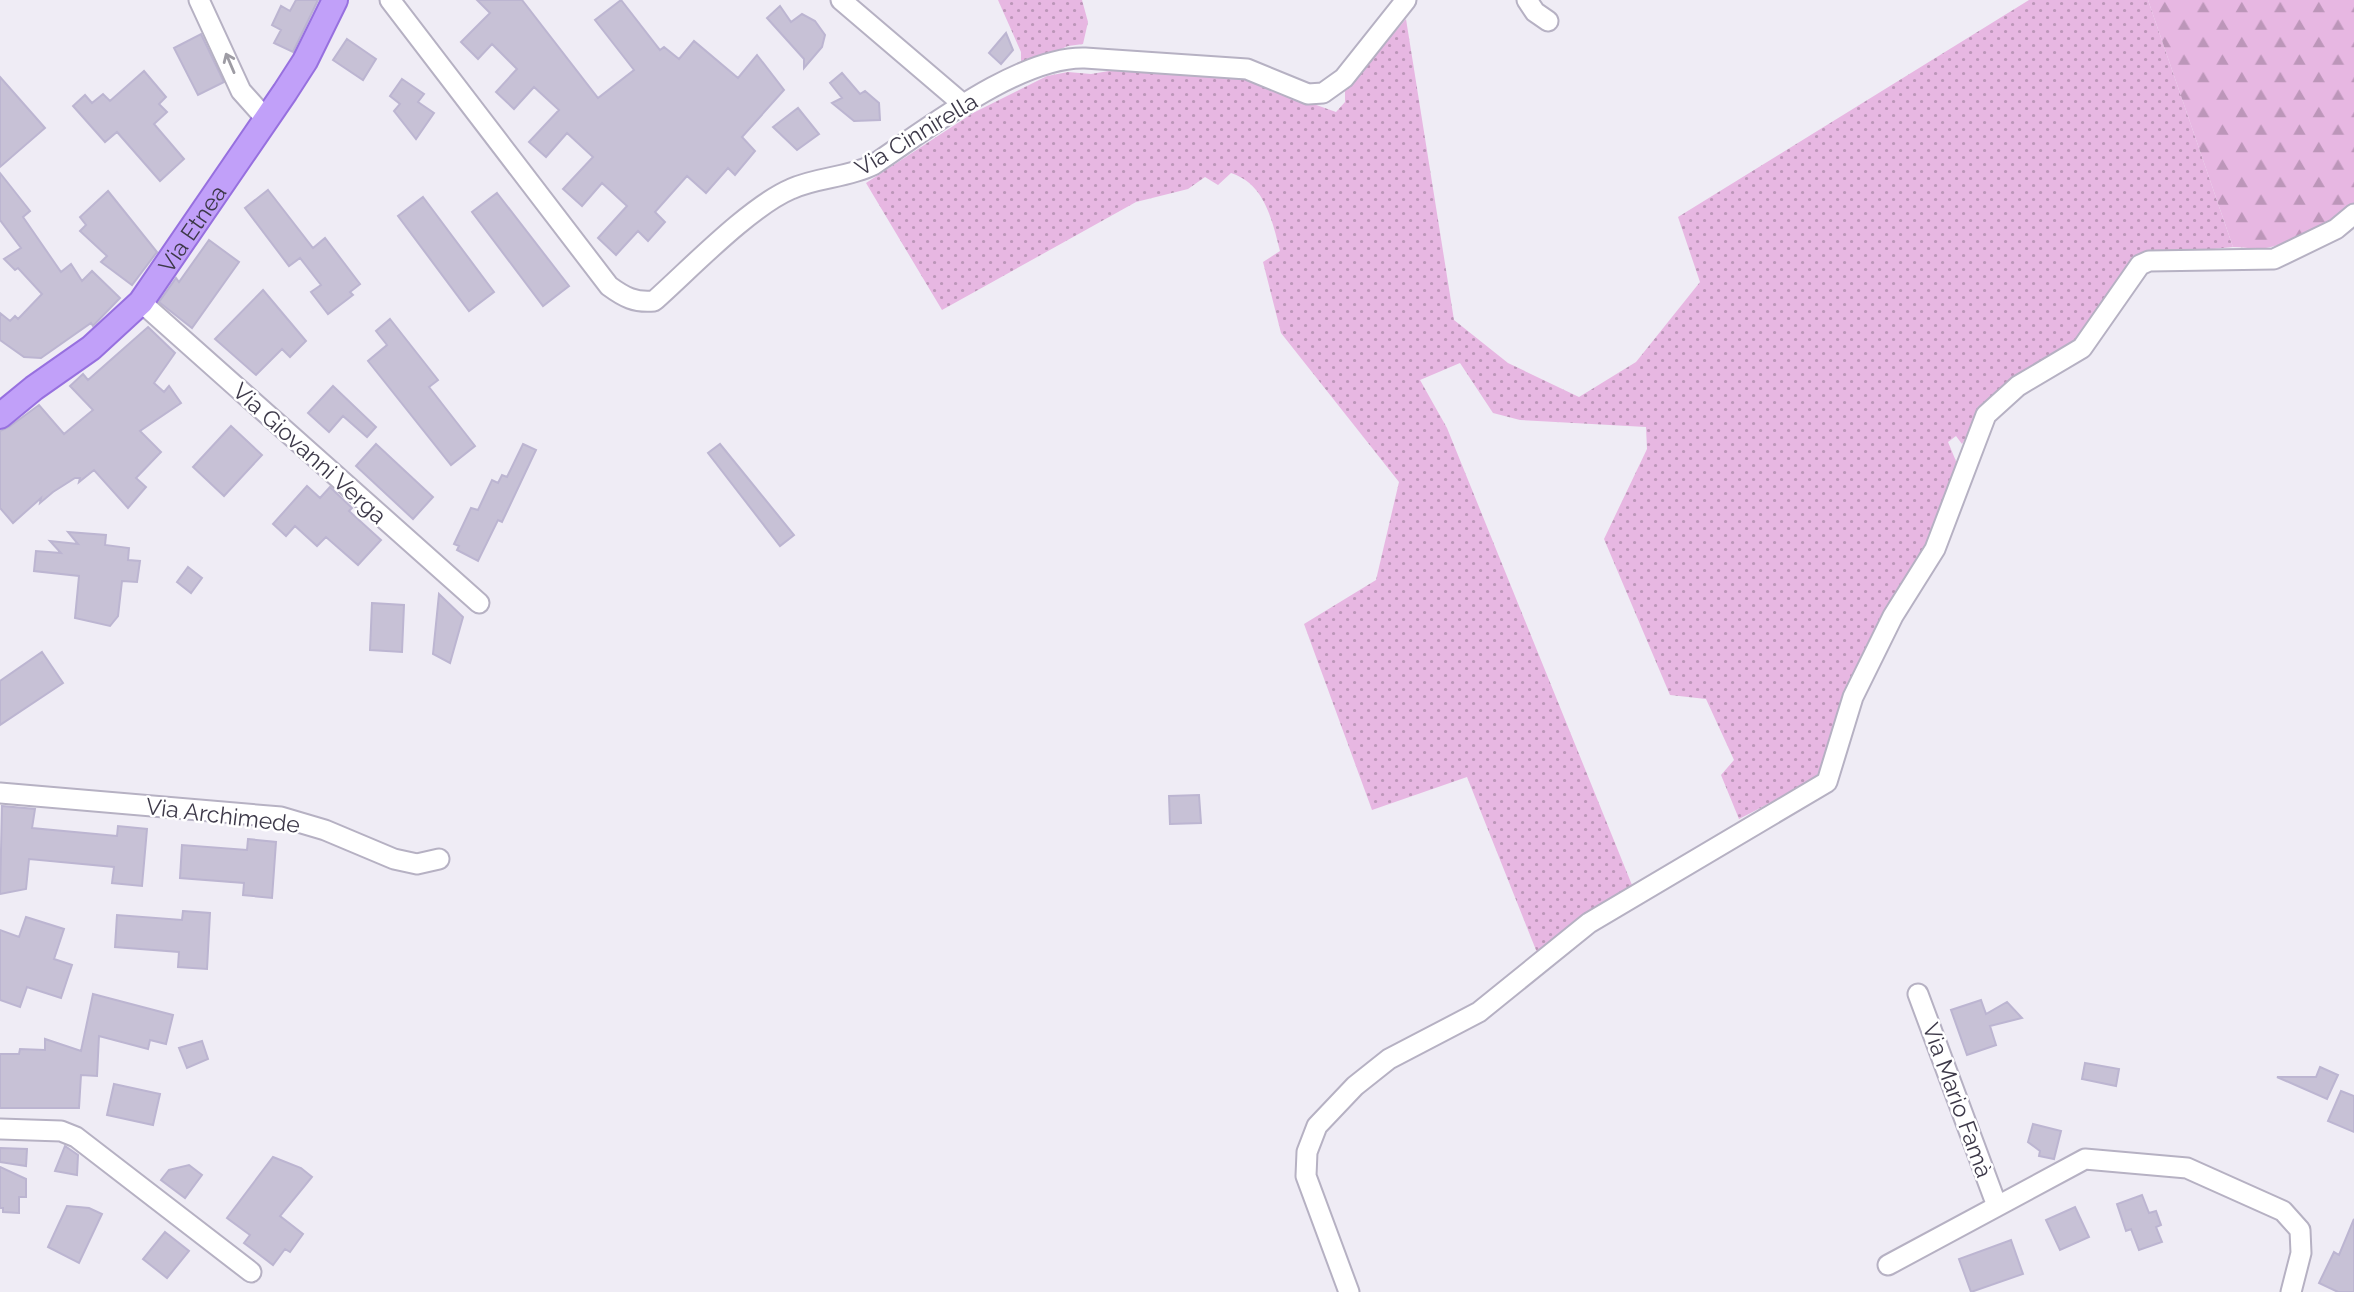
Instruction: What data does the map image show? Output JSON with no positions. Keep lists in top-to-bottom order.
{
  "streets": {
    "main road": ["Via Etnea"],
    "street": [
      "Via Cinnirella",
      "Via Giovanni Verga",
      "Via Archimede",
      "Via Mario Famà"
    ]
  },
  "crossings": [
    ["Via Etnea", "Via Giovanni Verga"]
  ]
}
